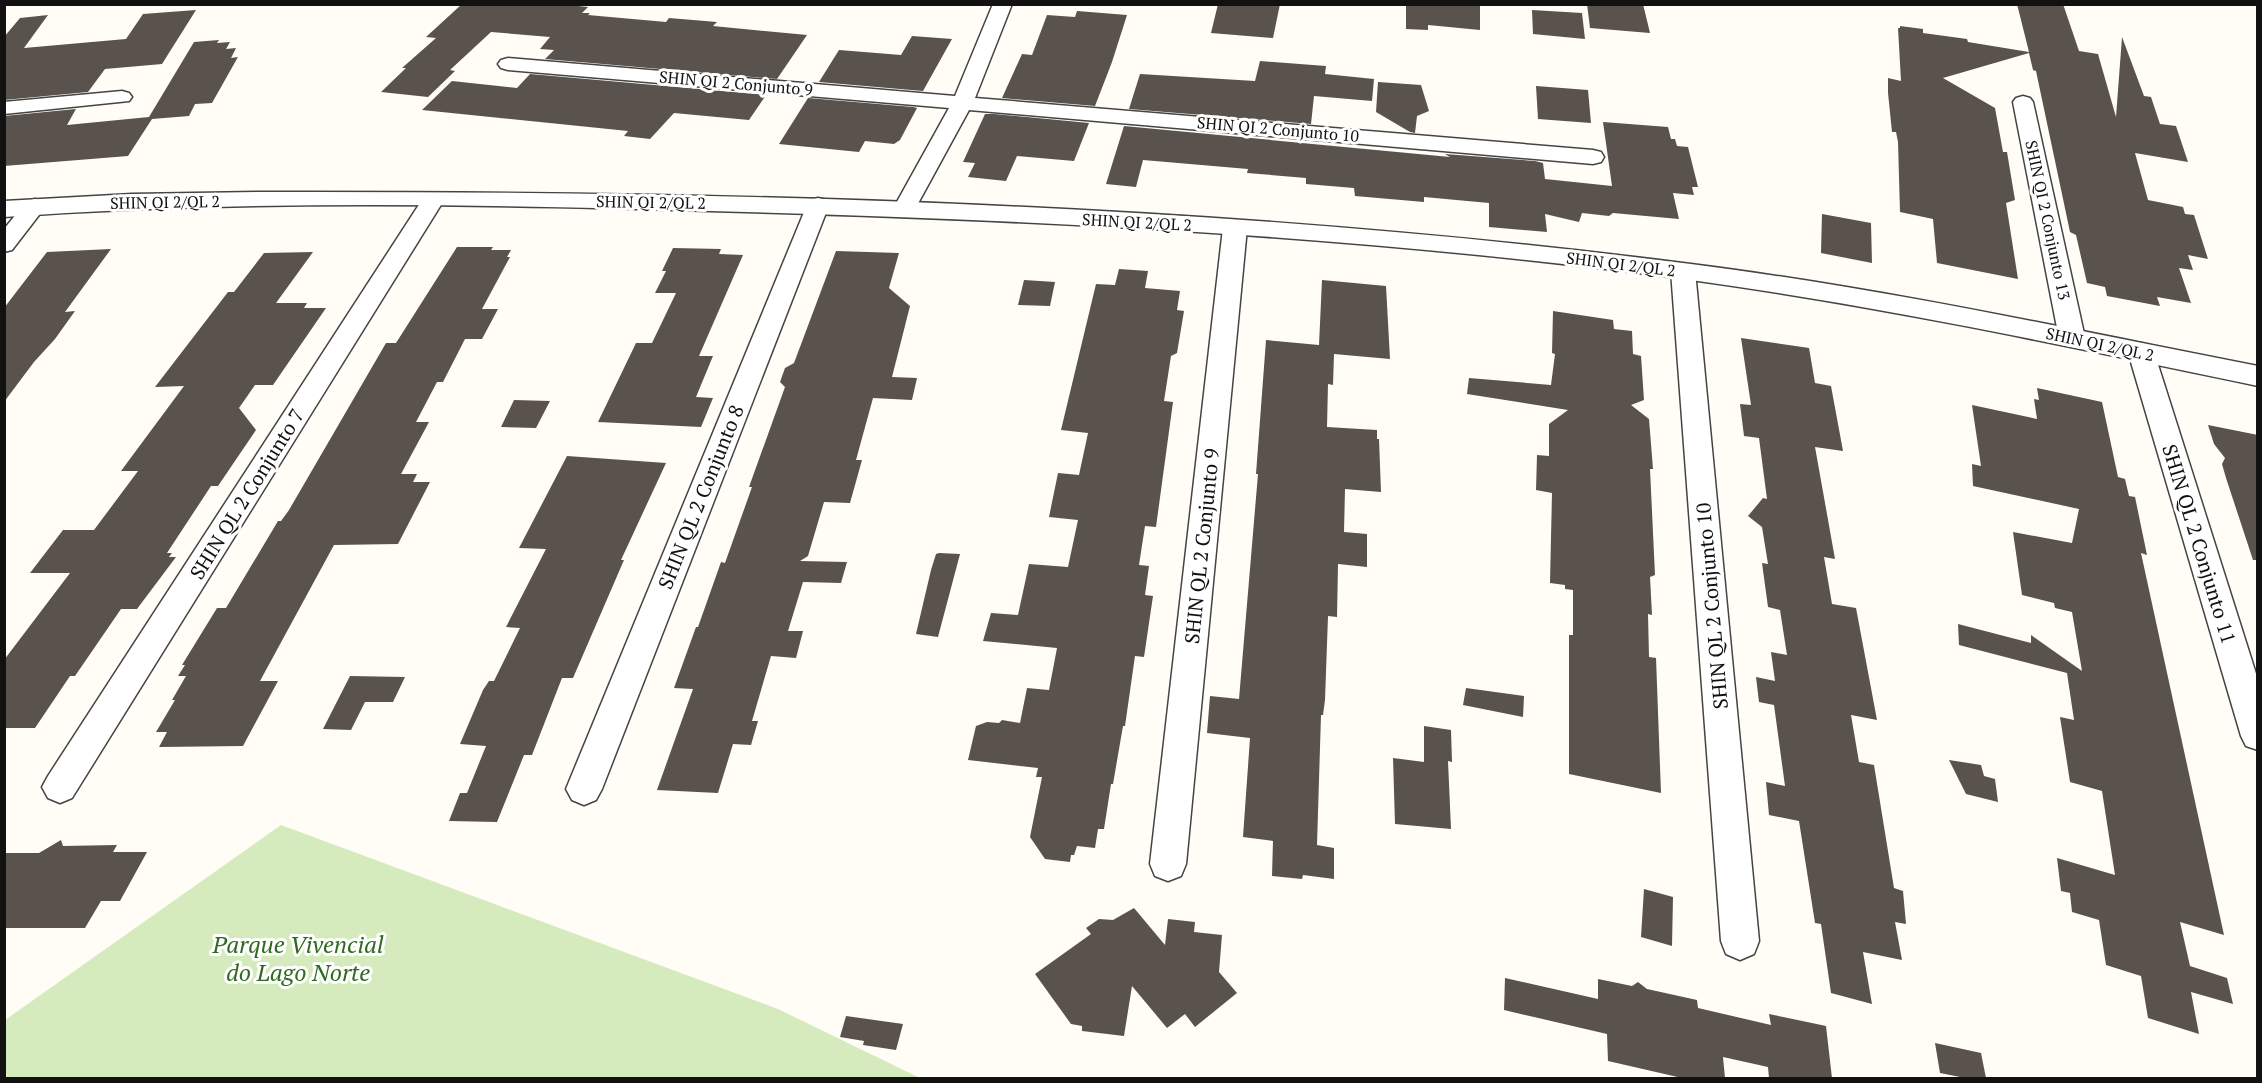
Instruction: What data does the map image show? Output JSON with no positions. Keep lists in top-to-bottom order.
{
  "streets": {
    "street": [
      "SHIN QI 2 Conjunto 9",
      "SHIN QI 2 Conjunto 10",
      "SHIN QI 2/QL 2",
      "SHIN QI 2 Conjunto 13",
      "SHIN QL 2 Conjunto 7",
      "SHIN QL 2 Conjunto 8",
      "SHIN QL 2 Conjunto 11",
      "SHIN QL 2 Conjunto 9",
      "SHIN QL 2 Conjunto 10"
    ]
  },
  "crossings": [
    ["SHIN QI 2 Conjunto 9", "SHIN QI 2 Conjunto 10"],
    ["SHIN QI 2/QL 2", "SHIN QI 2 Conjunto 13"],
    ["SHIN QI 2/QL 2", "SHIN QL 2 Conjunto 7"],
    ["SHIN QI 2/QL 2", "SHIN QL 2 Conjunto 8"],
    ["SHIN QI 2/QL 2", "SHIN QL 2 Conjunto 11"],
    ["SHIN QI 2/QL 2", "SHIN QL 2 Conjunto 9"],
    ["SHIN QI 2/QL 2", "SHIN QL 2 Conjunto 10"]
  ],
  "parks": ["Parque Vivencial do Lago Norte"]
}
